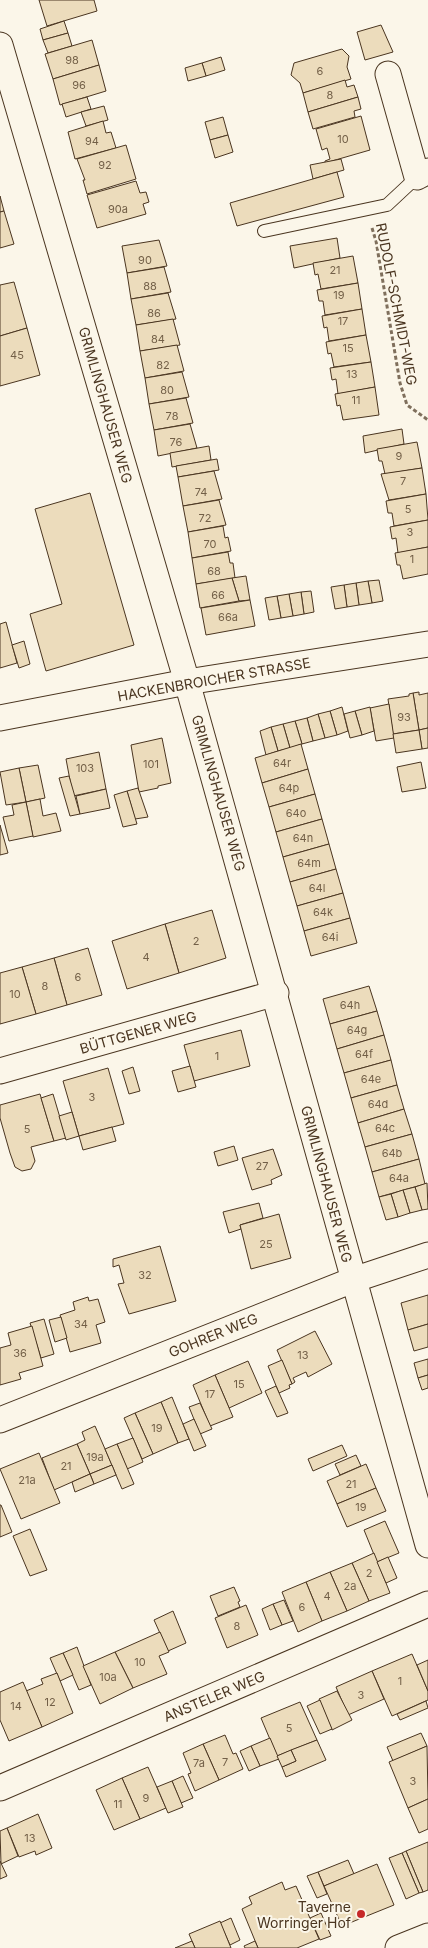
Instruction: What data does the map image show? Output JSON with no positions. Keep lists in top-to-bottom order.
{
  "streets": {
    "street": [
      "GRIMLINGHAUSER WEG",
      "HACKENBROICHER STRASSE",
      "BÜTTGENER WEG",
      "GOHRER WEG",
      "ANSTELER WEG"
    ],
    "path": ["RUDOLF-SCHMIDT-WEG"]
  },
  "crossings": [
    ["GRIMLINGHAUSER WEG", "HACKENBROICHER STRASSE"],
    ["GRIMLINGHAUSER WEG", "BÜTTGENER WEG"],
    ["GRIMLINGHAUSER WEG", "GOHRER WEG"]
  ],
  "places": ["Taverne Worringer Hof"],
  "house_numbers": [
    "98",
    "6",
    "96",
    "8",
    "10",
    "94",
    "92",
    "90a",
    "90",
    "21",
    "88",
    "19",
    "86",
    "17",
    "84",
    "15",
    "45",
    "82",
    "13",
    "80",
    "11",
    "78",
    "76",
    "9",
    "7",
    "74",
    "5",
    "72",
    "3",
    "70",
    "1",
    "68",
    "66",
    "66a",
    "93",
    "64r",
    "101",
    "103",
    "64p",
    "64o",
    "64n",
    "64m",
    "64l",
    "64k",
    "64i",
    "2",
    "4",
    "6",
    "8",
    "10",
    "64h",
    "64g",
    "64f",
    "1",
    "64e",
    "3",
    "64d",
    "64c",
    "5",
    "64b",
    "27",
    "64a",
    "25",
    "32",
    "34",
    "36",
    "13",
    "15",
    "17",
    "19",
    "19a",
    "21",
    "21a",
    "21",
    "19",
    "2",
    "2a",
    "4",
    "6",
    "8",
    "10",
    "10a",
    "1",
    "3",
    "12",
    "14",
    "5",
    "7",
    "7a",
    "3",
    "9",
    "11",
    "13"
  ]
}
